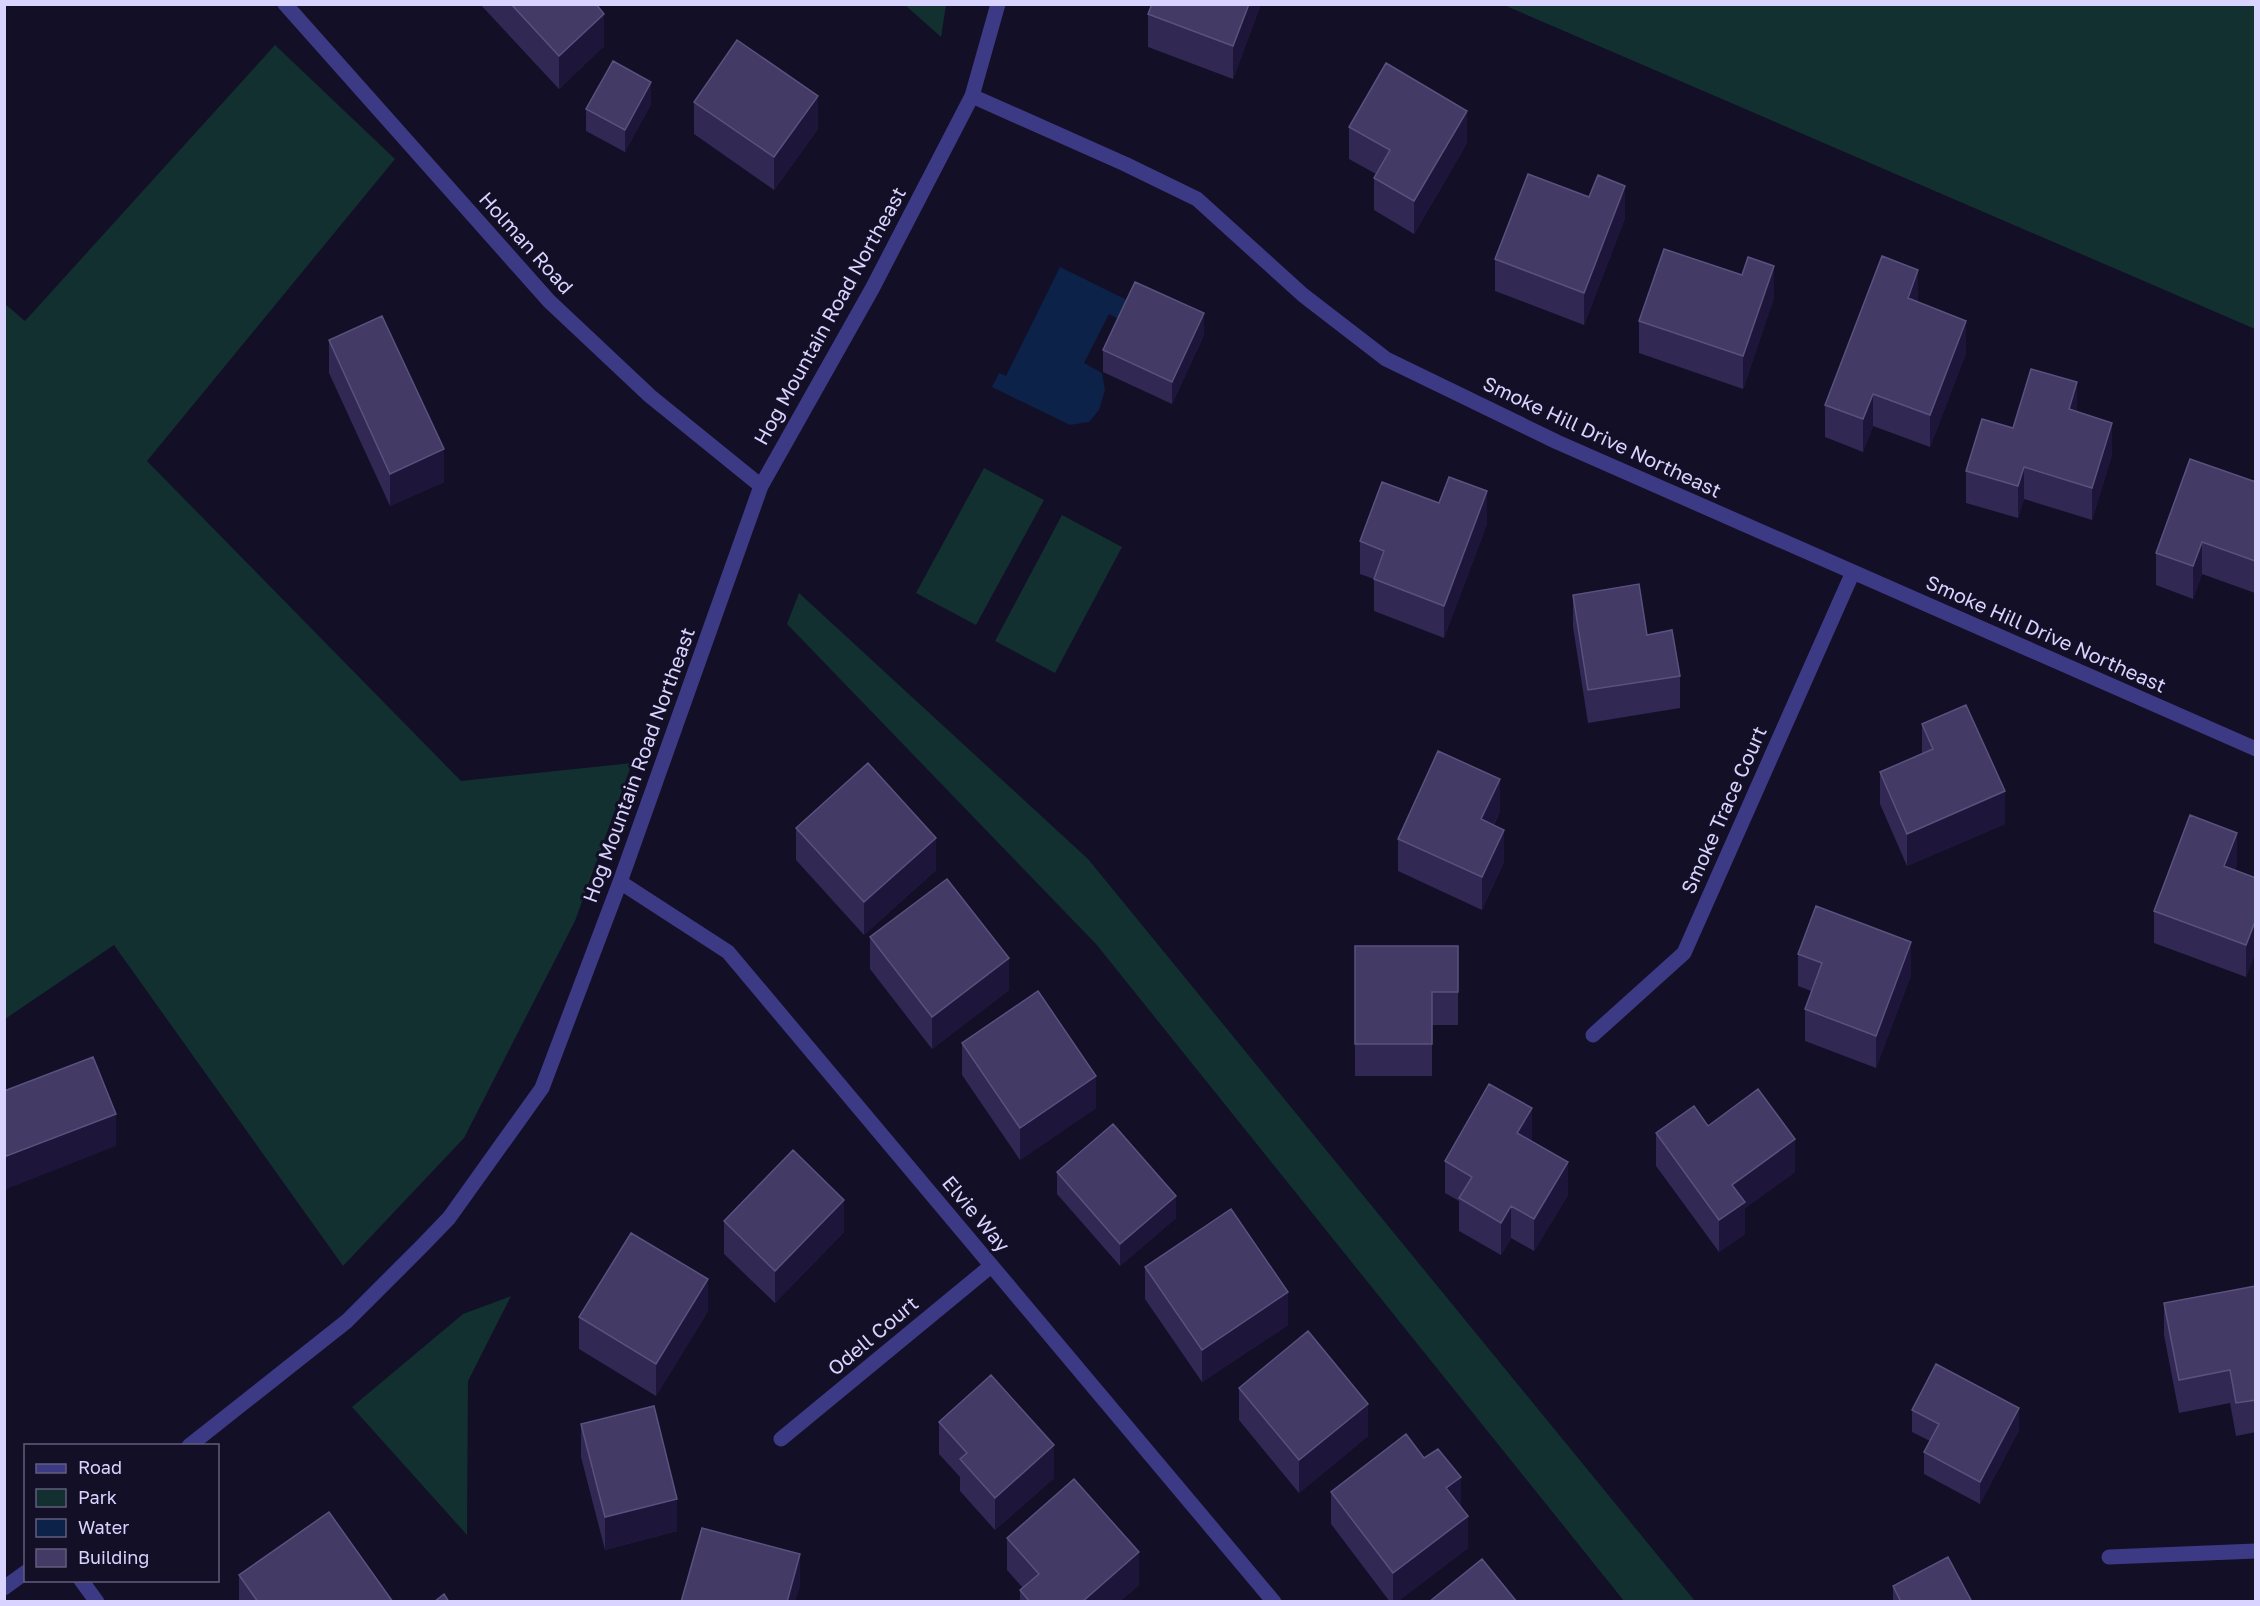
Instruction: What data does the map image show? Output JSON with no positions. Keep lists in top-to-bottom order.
{
  "streets": {
    "street": [
      "Holman Road",
      "Hog Mountain Road Northeast",
      "Smoke Hill Drive Northeast",
      "Smoke Trace Court",
      "Elvie Way",
      "Odell Court"
    ]
  },
  "crossings": [
    ["Holman Road", "Hog Mountain Road Northeast"],
    ["Hog Mountain Road Northeast", "Smoke Hill Drive Northeast"],
    ["Hog Mountain Road Northeast", "Elvie Way"],
    ["Smoke Hill Drive Northeast", "Smoke Trace Court"],
    ["Elvie Way", "Odell Court"]
  ],
  "legend": [
    "Road",
    "Park",
    "Water",
    "Building"
  ]
}
